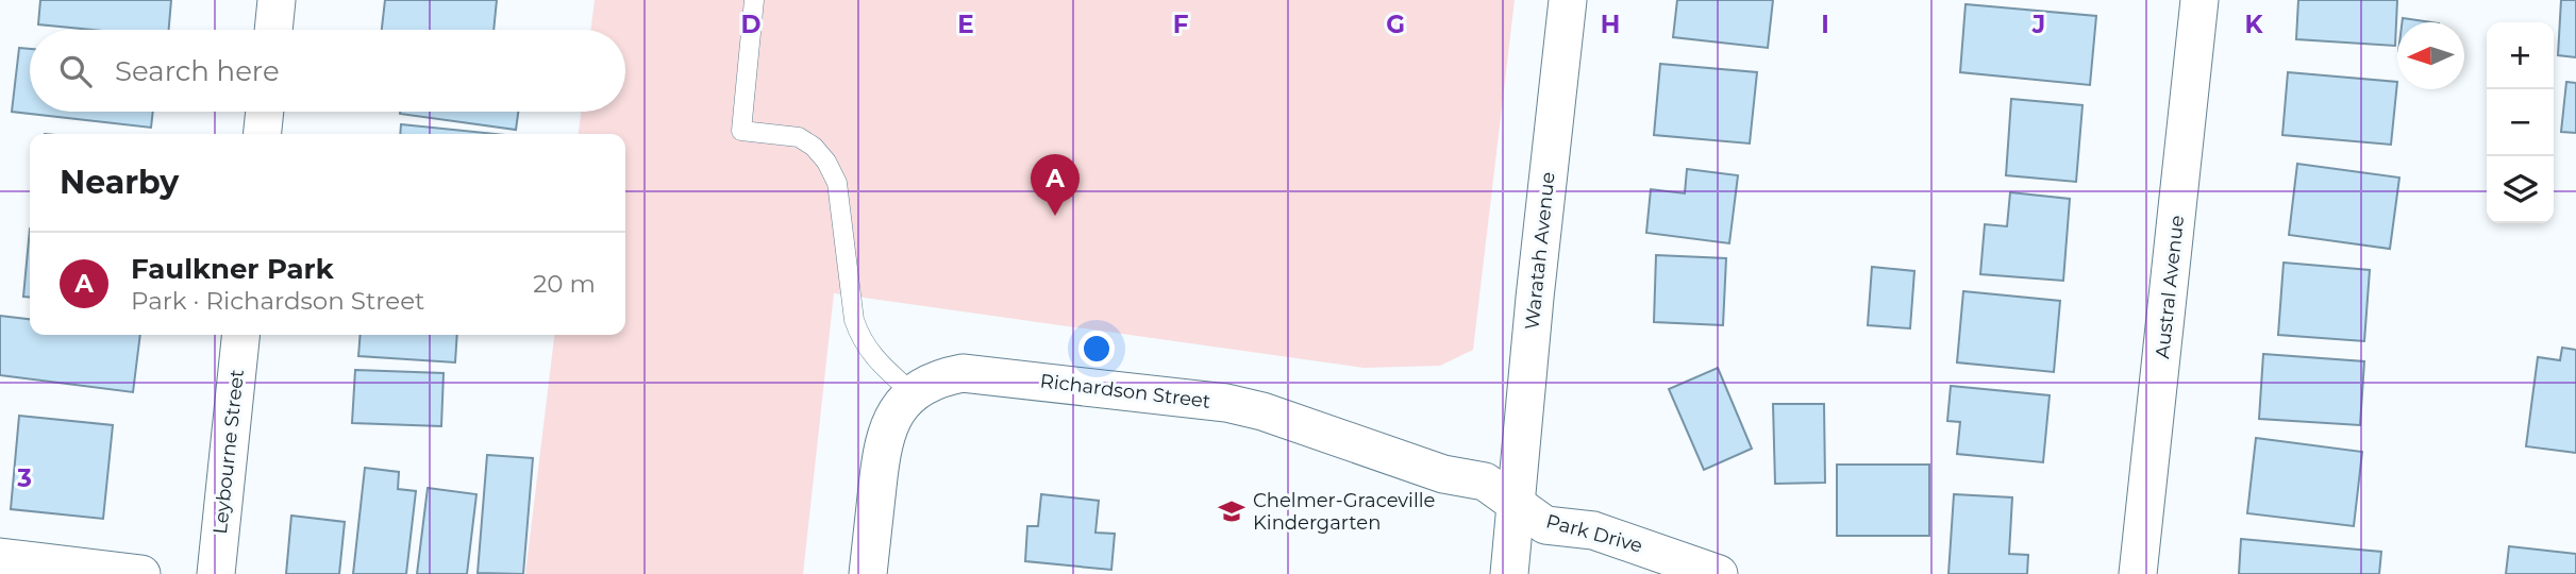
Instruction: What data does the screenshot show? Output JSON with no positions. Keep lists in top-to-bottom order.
{
  "streets": {
    "street": [
      "Waratah Avenue",
      "Austral Avenue",
      "Richardson Street",
      "Leybourne Street",
      "Park Drive"
    ]
  },
  "crossings": [
    ["Waratah Avenue", "Richardson Street"],
    ["Waratah Avenue", "Park Drive"],
    ["Richardson Street", "Park Drive"]
  ],
  "places": {
    "school or university": ["Chelmer-Graceville Kindergarten"]
  },
  "north": "left",
  "page": {
    "map_buttons": ["+", "−"],
    "search": "Search here",
    "heading": "Nearby",
    "pins": "A",
    "list": [
      {
        "mark": "A",
        "name": "Faulkner Park",
        "note": "Park · Richardson Street",
        "value": "20 m"
      }
    ]
  },
  "grid": {
    "columns": [
      "D",
      "E",
      "F",
      "G",
      "H",
      "I",
      "J",
      "K"
    ],
    "rows": ["3"]
  }
}
